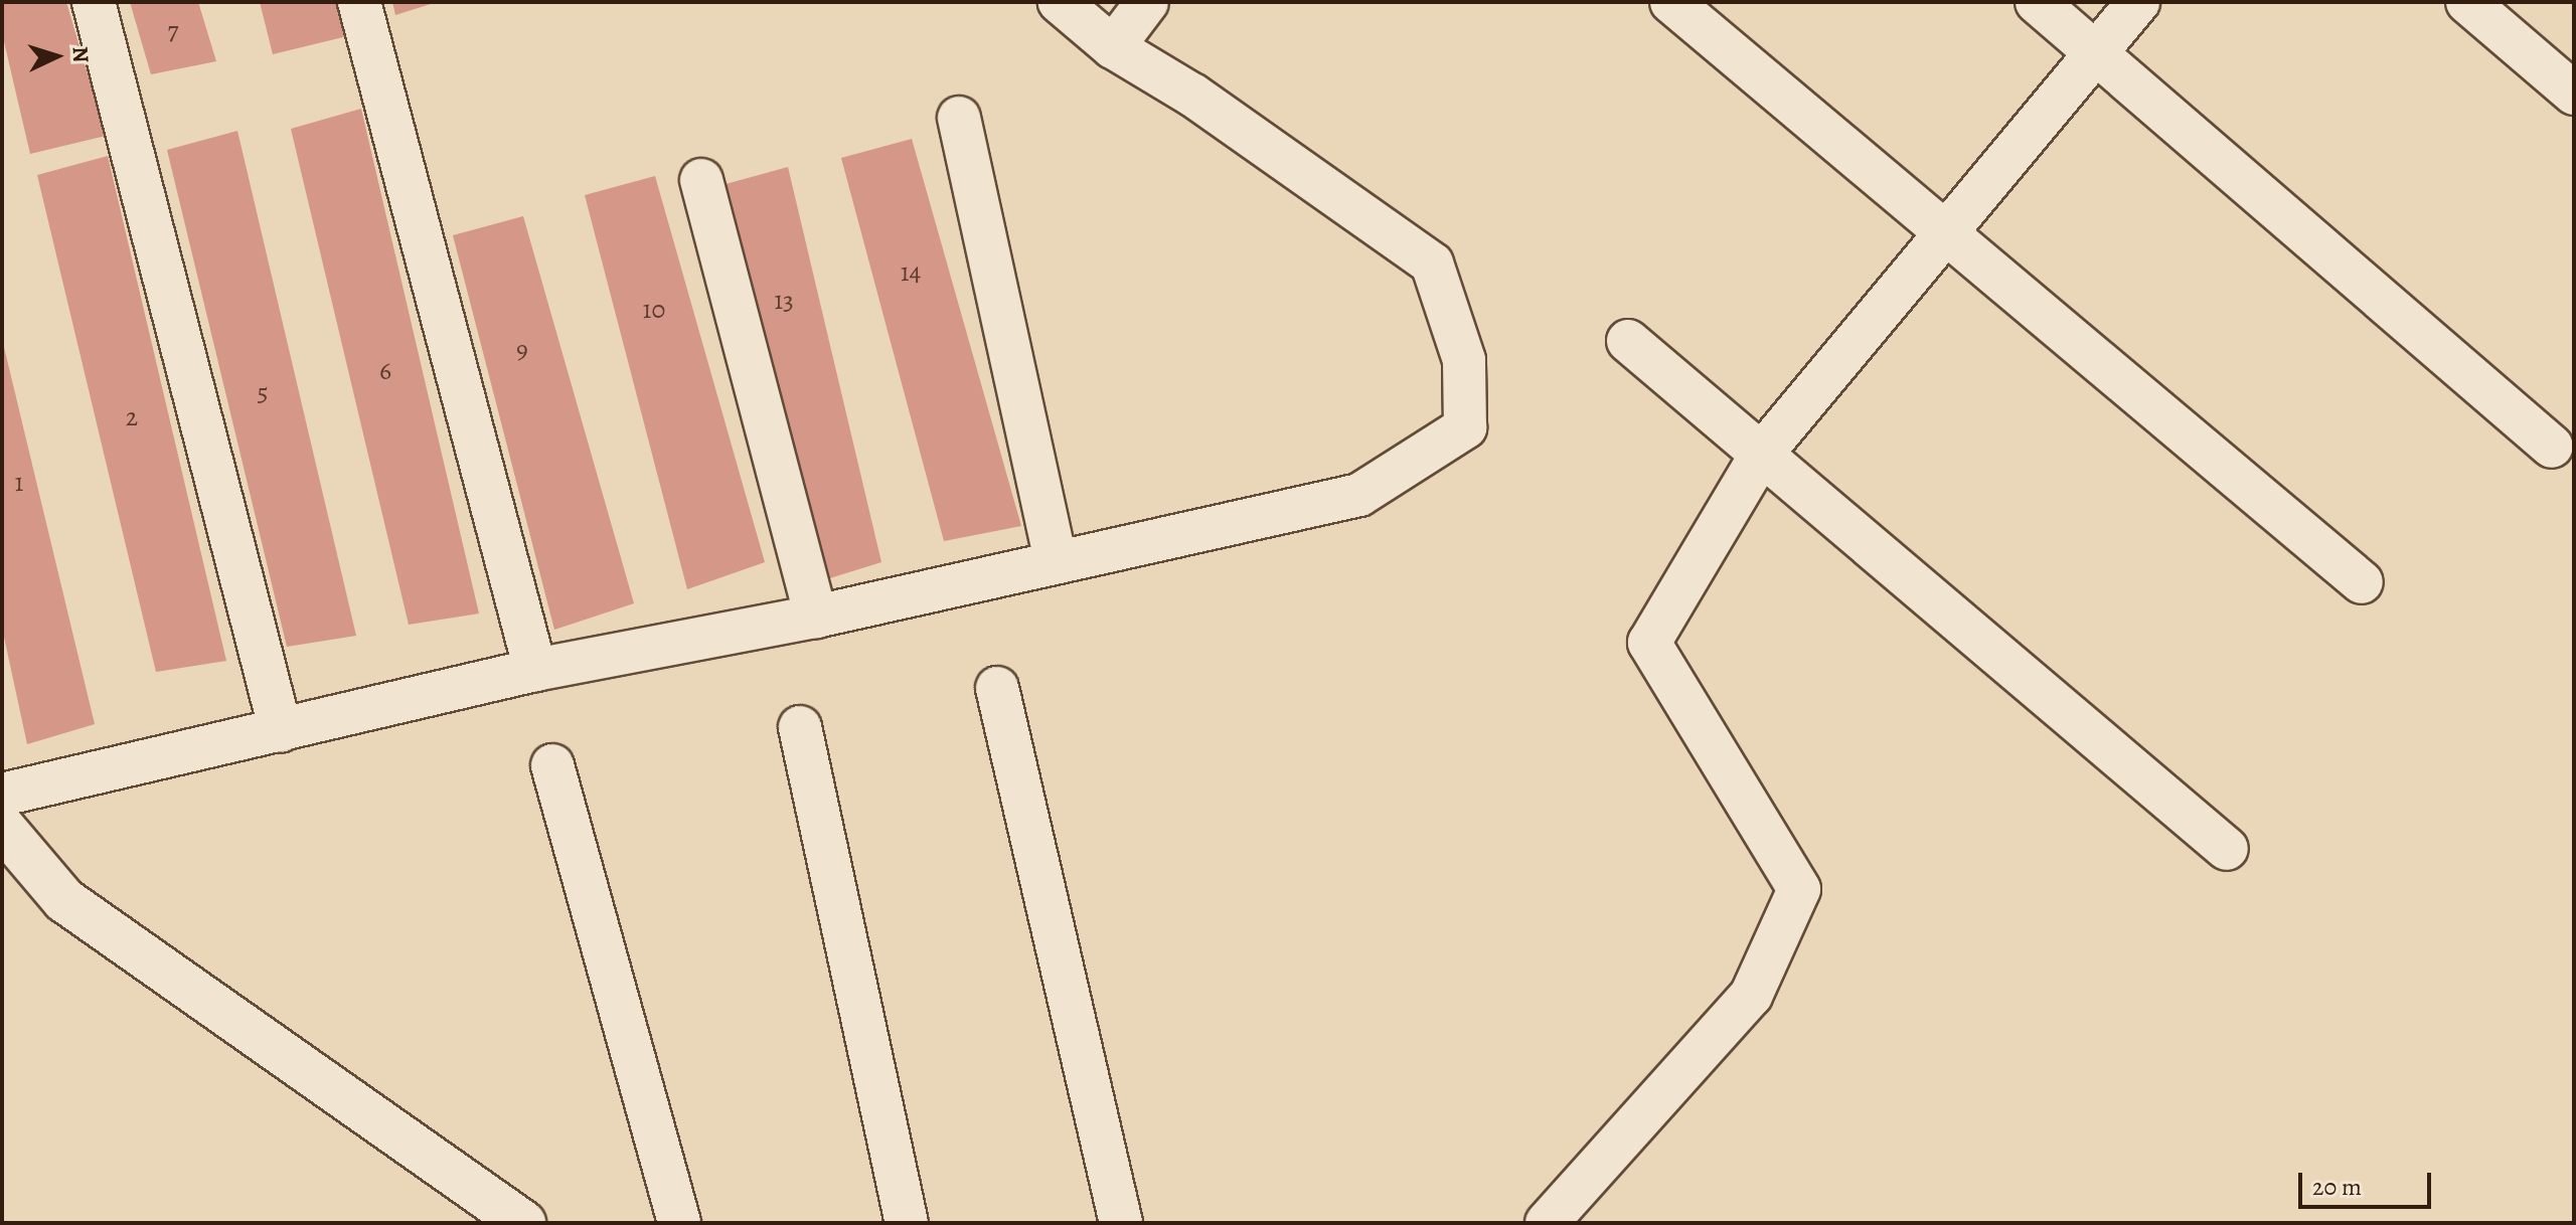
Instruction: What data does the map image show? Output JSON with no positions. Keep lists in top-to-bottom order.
{
  "house_numbers": [
    "7",
    "14",
    "13",
    "10",
    "9",
    "6",
    "5",
    "2",
    "1"
  ],
  "scale_bar": "20 m",
  "north": "right"
}
